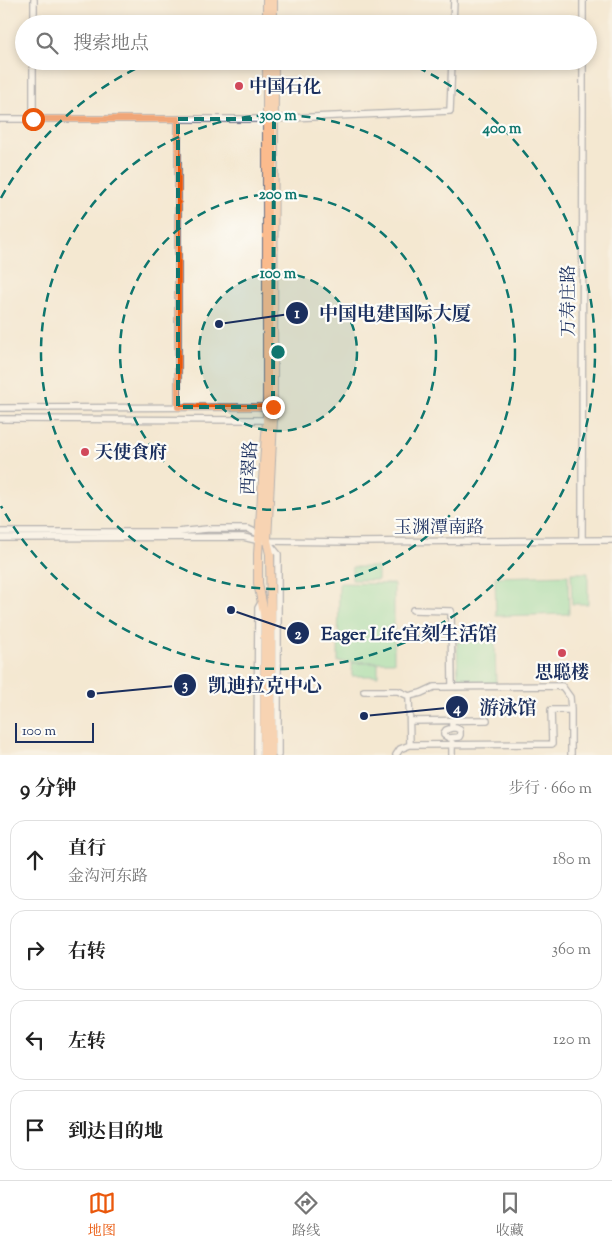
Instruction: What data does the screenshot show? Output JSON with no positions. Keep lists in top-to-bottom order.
{
  "streets": {
    "main road": ["西翠路"],
    "street": ["万寿庄路", "玉渊潭南路"]
  },
  "crossings": [
    ["万寿庄路", "玉渊潭南路"],
    ["西翠路", "玉渊潭南路"]
  ],
  "places": [
    "中国石化",
    "中国电建国际大厦",
    "天使食府",
    "Eager Life宜刻生活馆",
    "思聪楼",
    "凯迪拉克中心",
    "游泳馆"
  ],
  "scale_bar": "100 m",
  "page": {
    "search": "搜索地点",
    "scale": "100 m",
    "heading": ["9 分钟", "步行 · 660 m"],
    "list": [
      ["直行", "金沟河东路", "180 m"],
      ["右转", "360 m"],
      ["左转", "120 m"],
      "到达目的地"
    ],
    "nav": ["地图", "路线", "收藏"]
  },
  "rings": [
    "300 m",
    "400 m",
    "200 m",
    "100 m"
  ]
}
